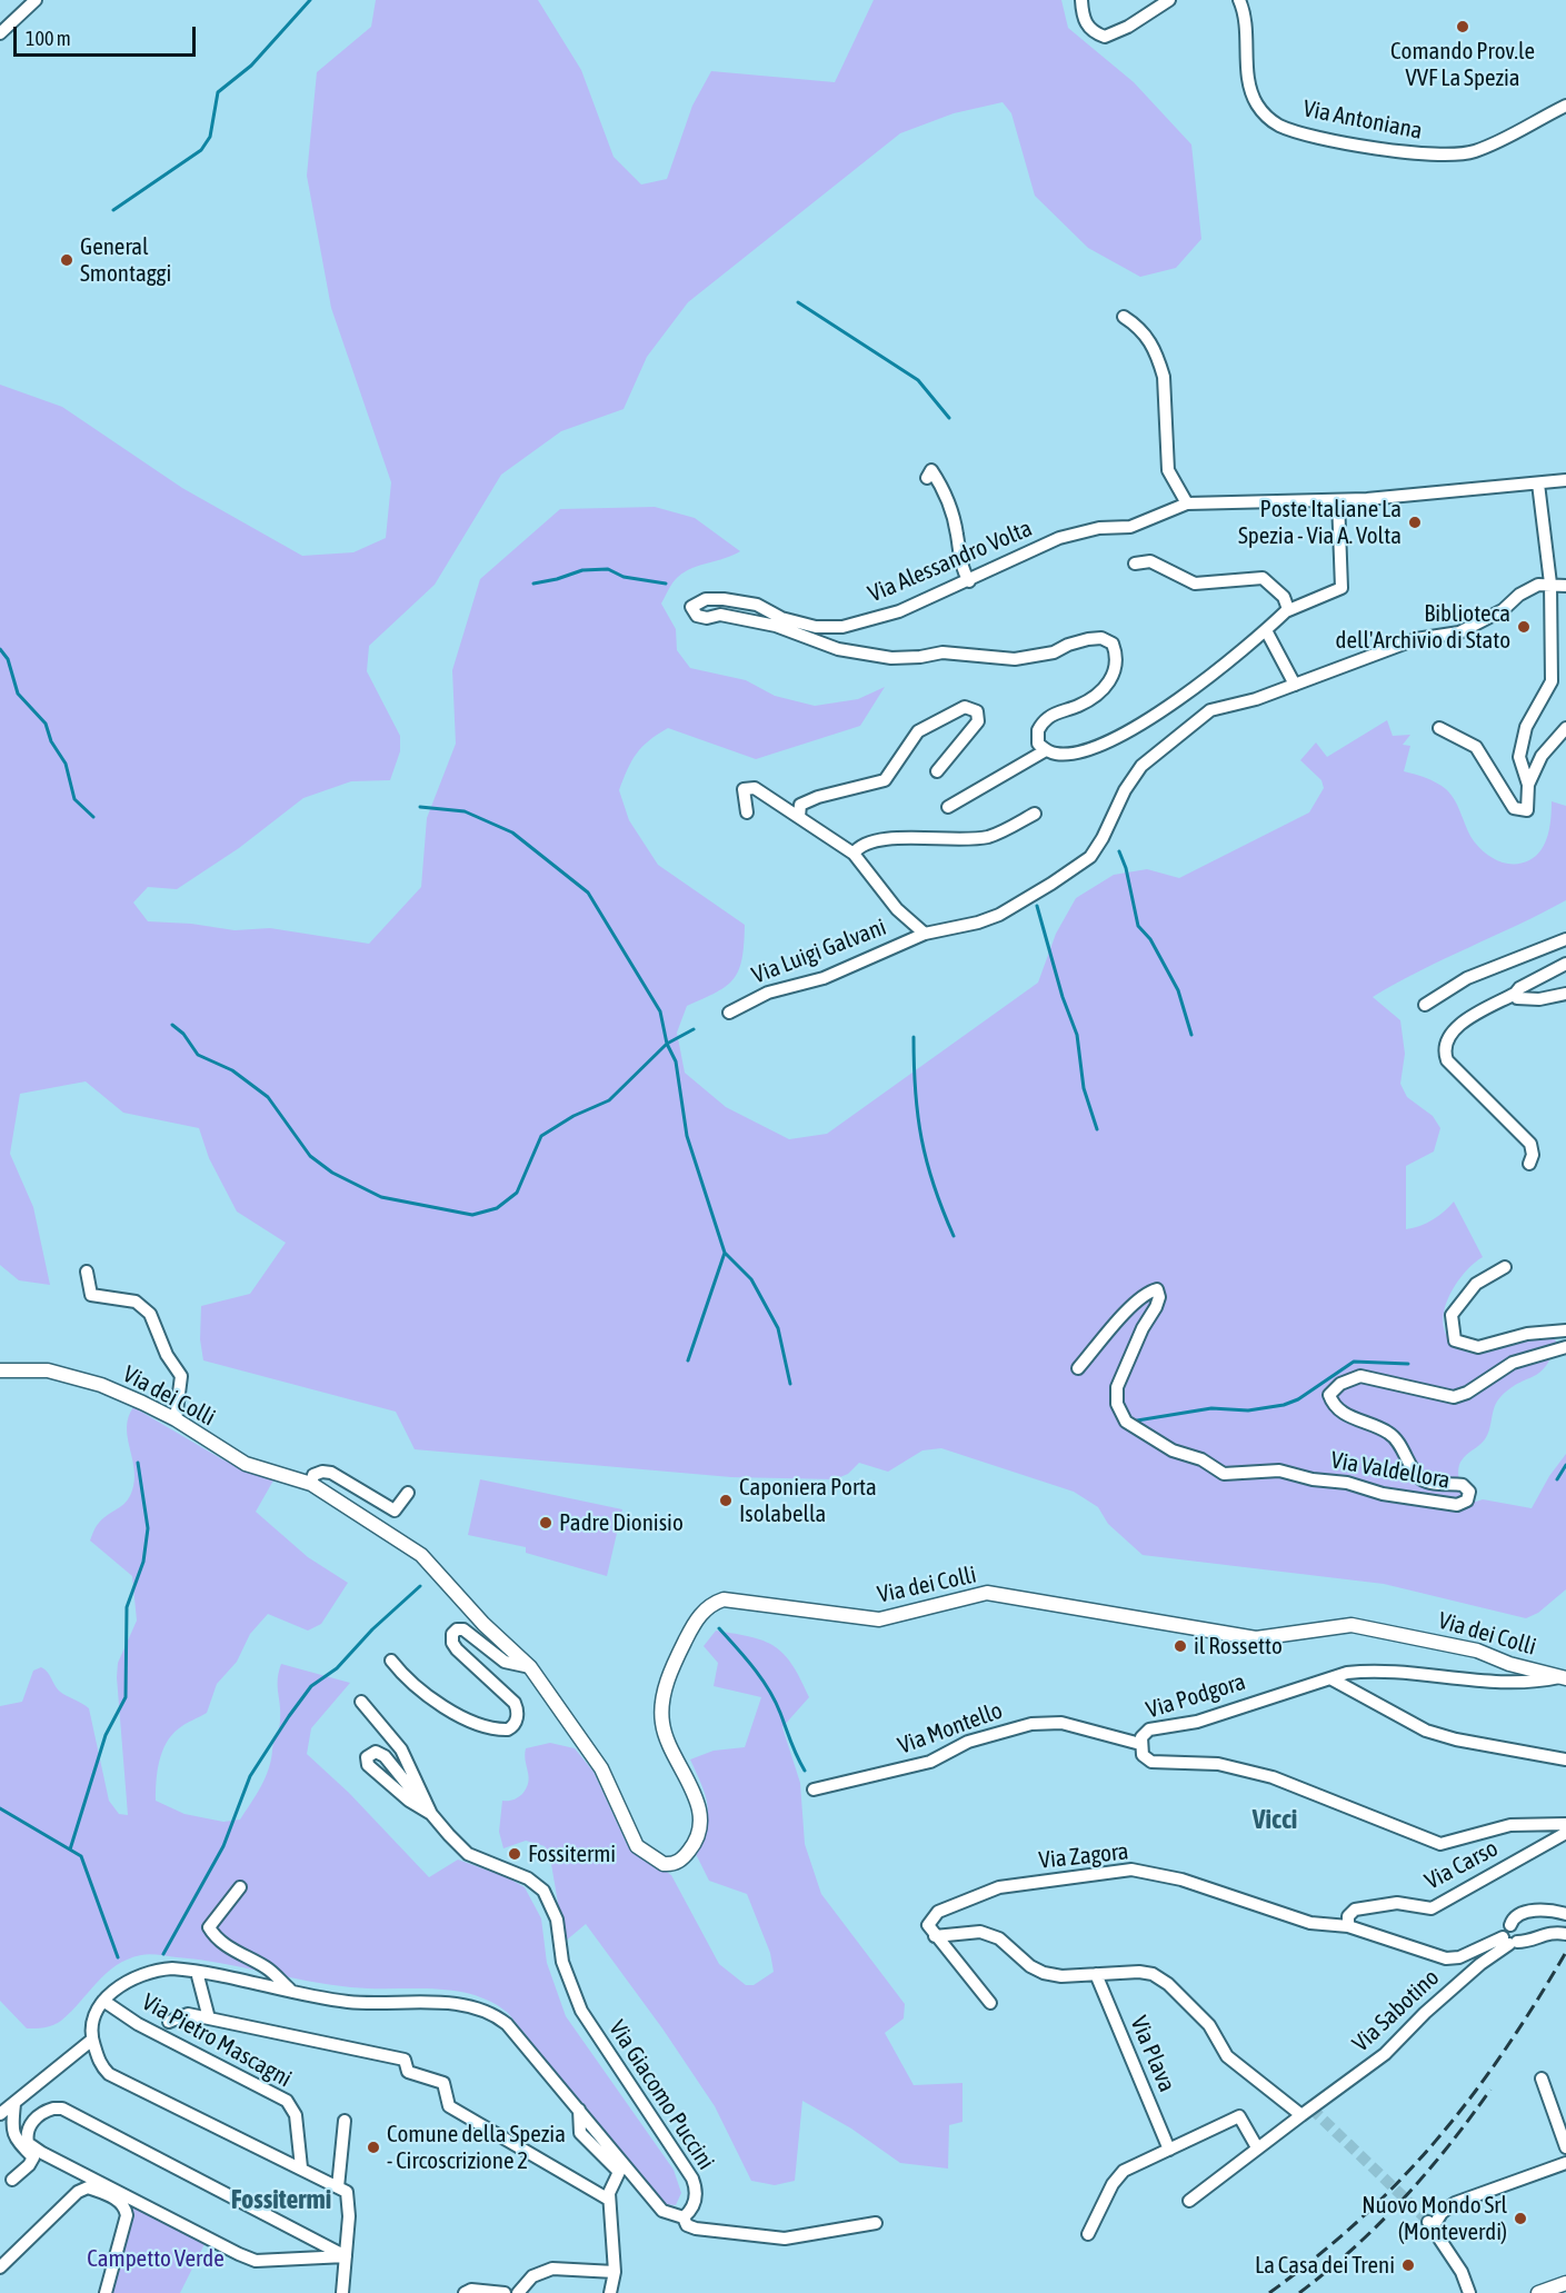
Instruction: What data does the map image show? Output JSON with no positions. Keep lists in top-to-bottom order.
{
  "streets": {
    "street": [
      "Via Antoniana",
      "Via Alessandro Volta",
      "Via Luigi Galvani",
      "Via dei Colli",
      "Via Valdellora",
      "Via Podgora",
      "Via Montello",
      "Via Zagora",
      "Via Carso",
      "Via Sabotino",
      "Via Pietro Mascagni",
      "Via Plava",
      "Via Giacomo Puccini"
    ]
  },
  "crossings": [
    ["Via dei Colli", "Via Podgora"],
    ["Via Podgora", "Via Montello"],
    ["Via Zagora", "Via Carso"]
  ],
  "districts": ["Vicci", "Fossitermi"],
  "parks": ["Campetto Verde"],
  "places": [
    "Comando Prov.le VVF La Spezia",
    "General Smontaggi",
    "Poste Italiane La Spezia - Via A. Volta",
    "Biblioteca dell'Archivio di Stato",
    "Caponiera Porta Isolabella",
    "Padre Dionisio",
    "il Rossetto",
    "Fossitermi",
    "Comune della Spezia - Circoscrizione 2",
    "Nuovo Mondo Srl (Monteverdi)",
    "La Casa dei Treni"
  ],
  "scale_bar": "100 m"
}
